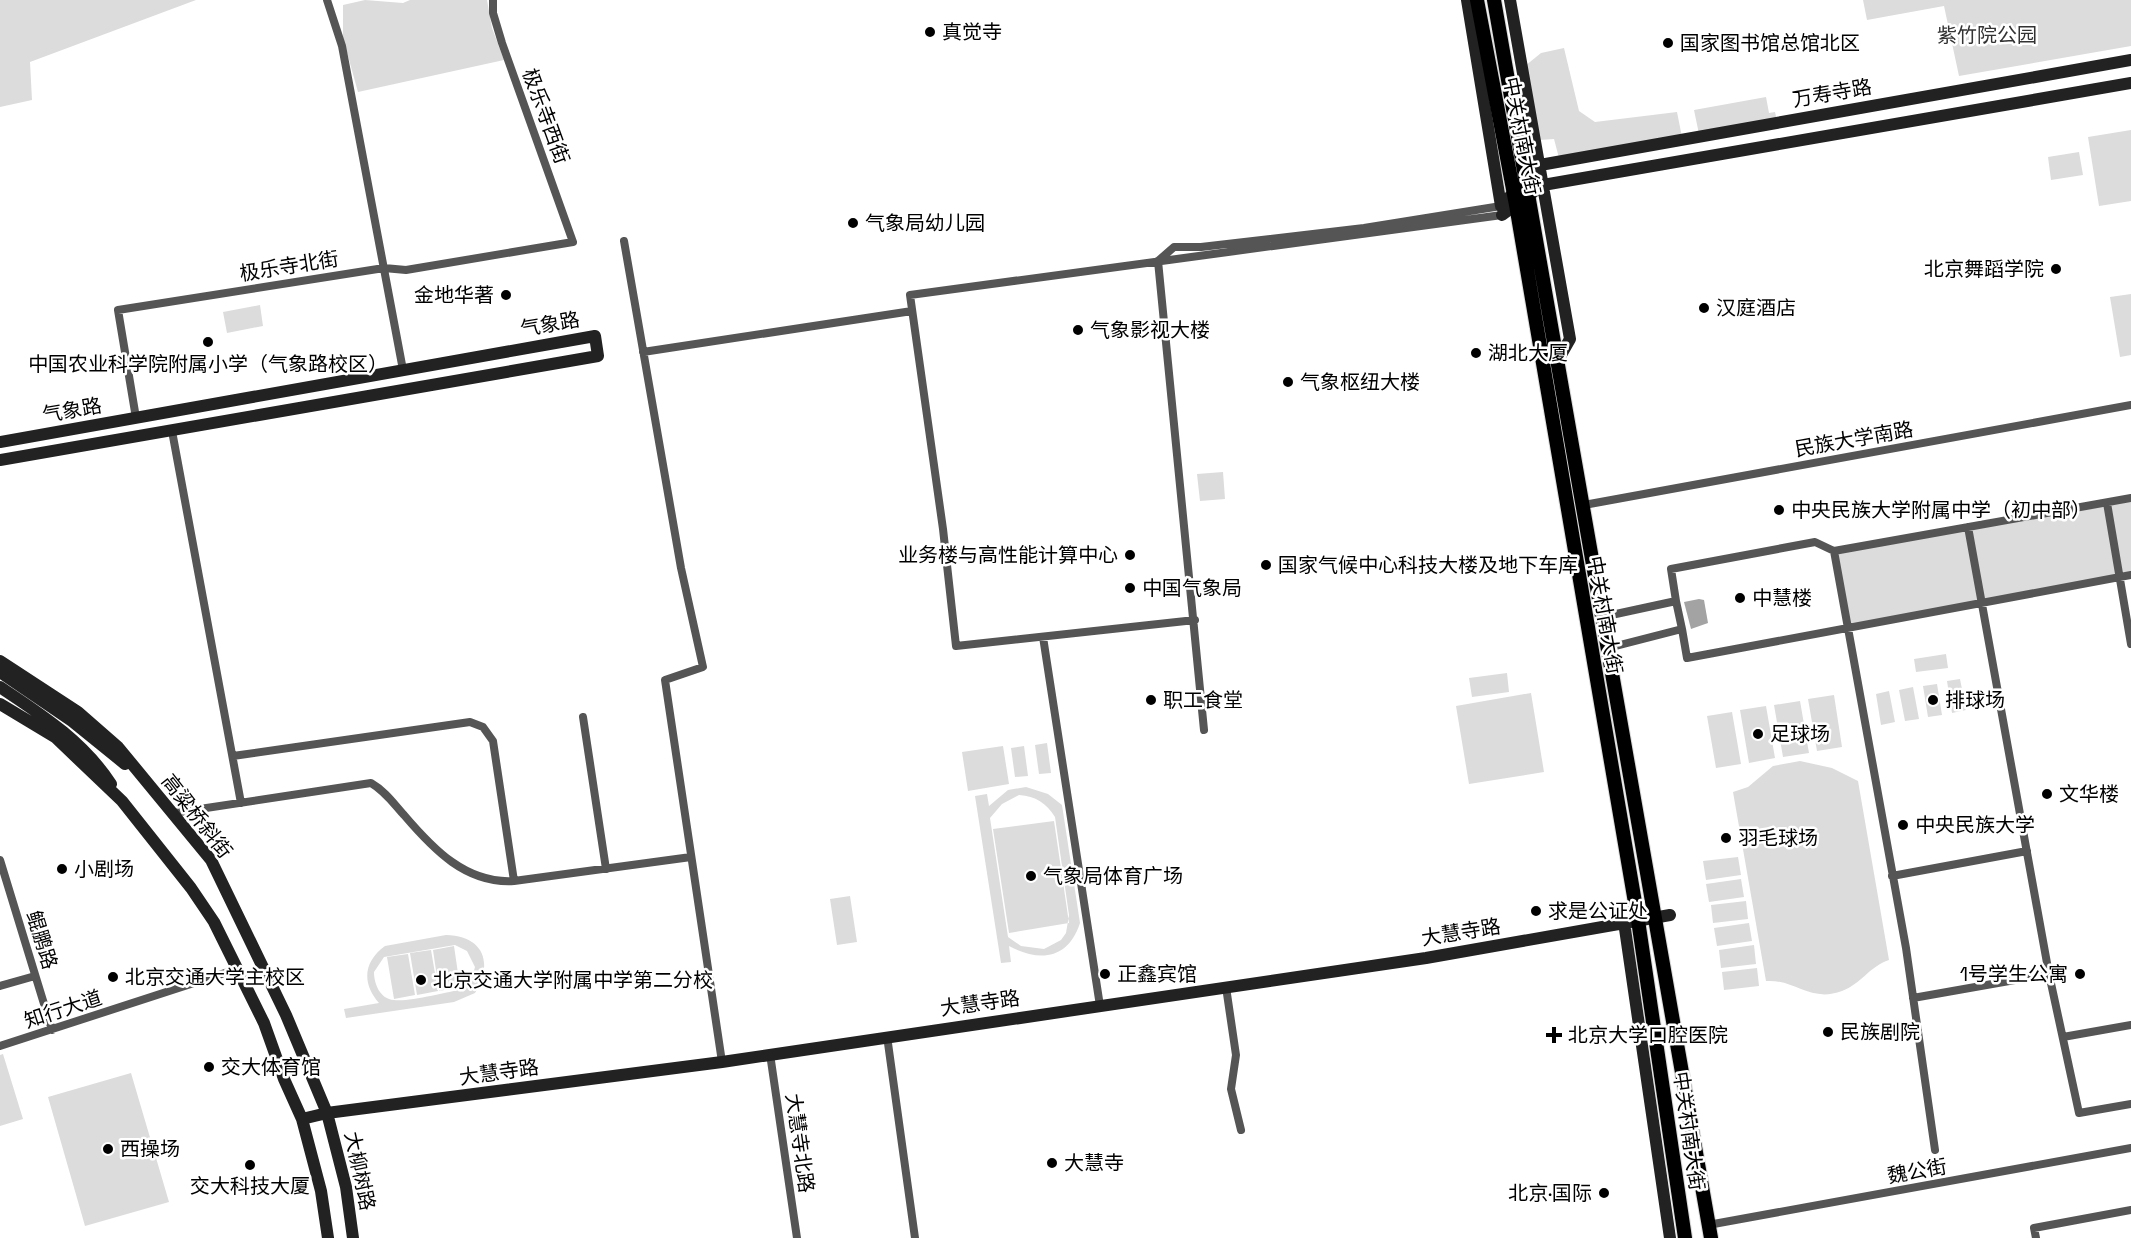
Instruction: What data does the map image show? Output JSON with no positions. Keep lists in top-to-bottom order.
{
  "streets": {
    "main road": ["中关村南大街"],
    "street": [
      "万寿寺路",
      "极乐寺西街",
      "极乐寺北街",
      "气象路",
      "民族大学南路",
      "高粱桥斜街",
      "大慧寺路",
      "鲲鹏路",
      "知行大道",
      "大慧寺北路",
      "大柳树路",
      "魏公街"
    ]
  },
  "crossings": [
    ["万寿寺路", "中关村南大街"],
    ["极乐寺西街", "极乐寺北街"],
    ["中关村南大街", "民族大学南路"],
    ["中关村南大街", "大慧寺路"],
    ["中关村南大街", "魏公街"],
    ["极乐寺北街", "气象路"],
    ["高粱桥斜街", "大慧寺路"],
    ["高粱桥斜街", "大柳树路"],
    ["大慧寺路", "大慧寺北路"],
    ["大慧寺路", "大柳树路"],
    ["鲲鹏路", "知行大道"]
  ],
  "parks": ["紫竹院公园"],
  "places": {
    "other": [
      "真觉寺",
      "国家图书馆总馆北区",
      "气象局幼儿园",
      "北京舞蹈学院",
      "金地华著",
      "汉庭酒店",
      "气象影视大楼",
      "中国农业科学院附属小学（气象路校区）",
      "湖北大厦",
      "气象枢纽大楼",
      "中央民族大学附属中学（初中部）",
      "业务楼与高性能计算中心",
      "国家气候中心科技大楼及地下车库",
      "中国气象局",
      "中慧楼",
      "职工食堂",
      "排球场",
      "足球场",
      "文华楼",
      "中央民族大学",
      "羽毛球场",
      "小剧场",
      "气象局体育广场",
      "求是公证处",
      "正鑫宾馆",
      "1号学生公寓",
      "北京交通大学主校区",
      "北京交通大学附属中学第二分校",
      "民族剧院",
      "交大体育馆",
      "西操场",
      "大慧寺",
      "交大科技大厦",
      "北京·国际"
    ],
    "health": ["北京大学口腔医院"]
  }
}
